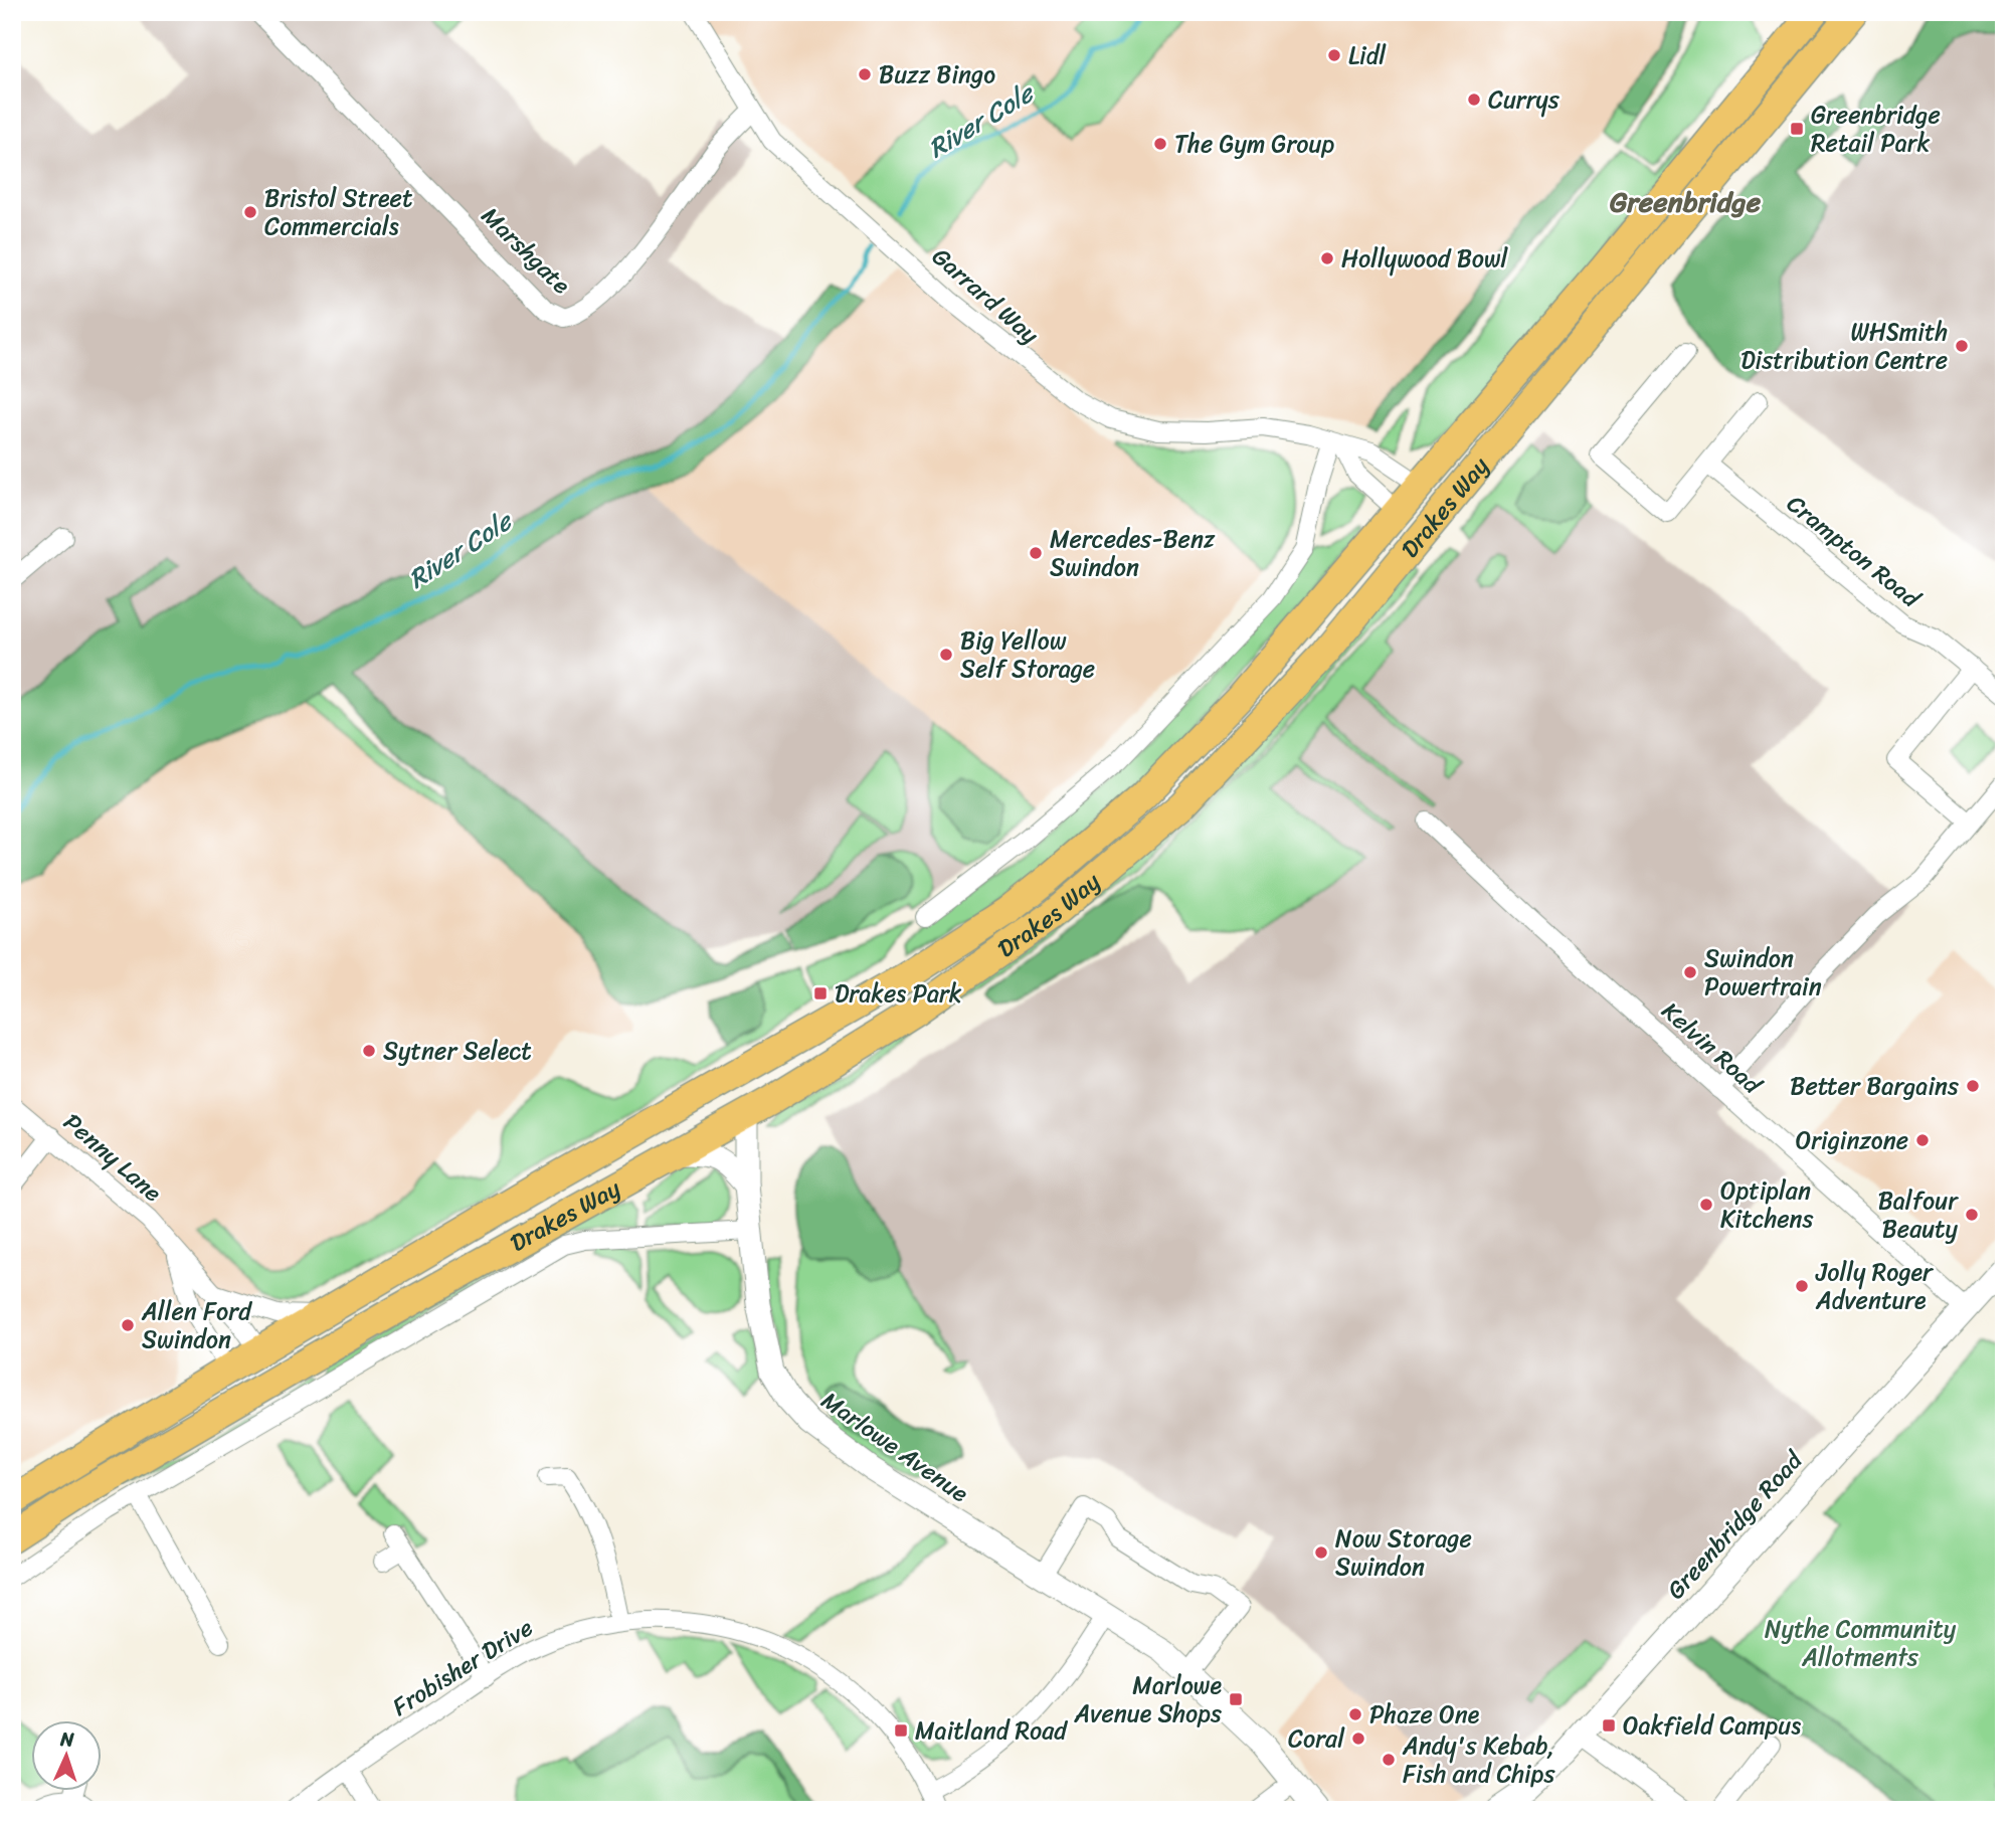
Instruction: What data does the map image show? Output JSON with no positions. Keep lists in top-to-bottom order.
{
  "streets": {
    "main road": ["Drakes Way"],
    "street": [
      "Marshgate",
      "Garrard Way",
      "Crampton Road",
      "Kelvin Road",
      "Penny Lane",
      "Marlowe Avenue",
      "Greenbridge Road",
      "Frobisher Drive"
    ]
  },
  "crossings": [
    ["Marshgate", "Garrard Way"],
    ["Garrard Way", "Drakes Way"],
    ["Drakes Way", "Penny Lane"],
    ["Drakes Way", "Marlowe Avenue"],
    ["Kelvin Road", "Greenbridge Road"]
  ],
  "districts": ["Greenbridge"],
  "water": ["River Cole"],
  "parks": ["Nythe Community Allotments"],
  "places": {
    "other": [
      "Lidl",
      "Buzz Bingo",
      "Currys",
      "The Gym Group",
      "Bristol Street Commercials",
      "Hollywood Bowl",
      "WHSmith Distribution Centre",
      "Mercedes-Benz Swindon",
      "Big Yellow Self Storage",
      "Swindon Powertrain",
      "Sytner Select",
      "Better Bargains",
      "Originzone",
      "Optiplan Kitchens",
      "Balfour Beauty",
      "Jolly Roger Adventure",
      "Allen Ford Swindon",
      "Now Storage Swindon",
      "Phaze One",
      "Coral",
      "Andy's Kebab, Fish and Chips"
    ],
    "transit": [
      "Greenbridge Retail Park",
      "Drakes Park",
      "Marlowe Avenue Shops",
      "Oakfield Campus",
      "Maitland Road"
    ]
  },
  "north": "top"
}
